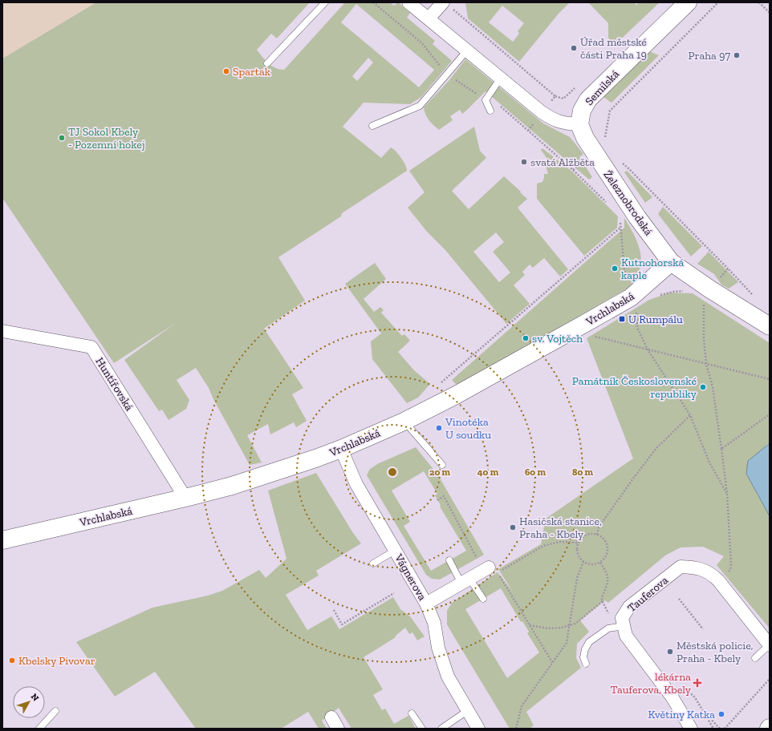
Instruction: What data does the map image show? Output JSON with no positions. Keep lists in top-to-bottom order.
{
  "streets": {
    "street": [
      "Semilská",
      "Železnobrodská",
      "Vrchlabská",
      "Huntířovská",
      "Vágnerova",
      "Tauferova"
    ]
  },
  "crossings": [
    ["Semilská", "Železnobrodská"],
    ["Železnobrodská", "Vrchlabská"],
    ["Vrchlabská", "Huntířovská"],
    ["Vrchlabská", "Vágnerova"]
  ],
  "places": {
    "other": [
      "Úřad městské části Praha 19",
      "Praha 97",
      "Spartak",
      "TJ Sokol Kbely - Pozemní hokej",
      "svatá Alžběta",
      "Kutnohorská kaple",
      "sv. Vojtěch",
      "Památník Československé republiky",
      "Vinotéka U soudku",
      "Hasičská stanice, Praha - Kbely",
      "Městská policie, Praha - Kbely",
      "Kbelsky Pivovar",
      "Květiny Katka"
    ],
    "transit": ["U Rumpálu"],
    "health": ["lékárna Tauferova, Kbely"]
  },
  "north": "top right",
  "rings": [
    "20 m",
    "40 m",
    "60 m",
    "80 m"
  ]
}
